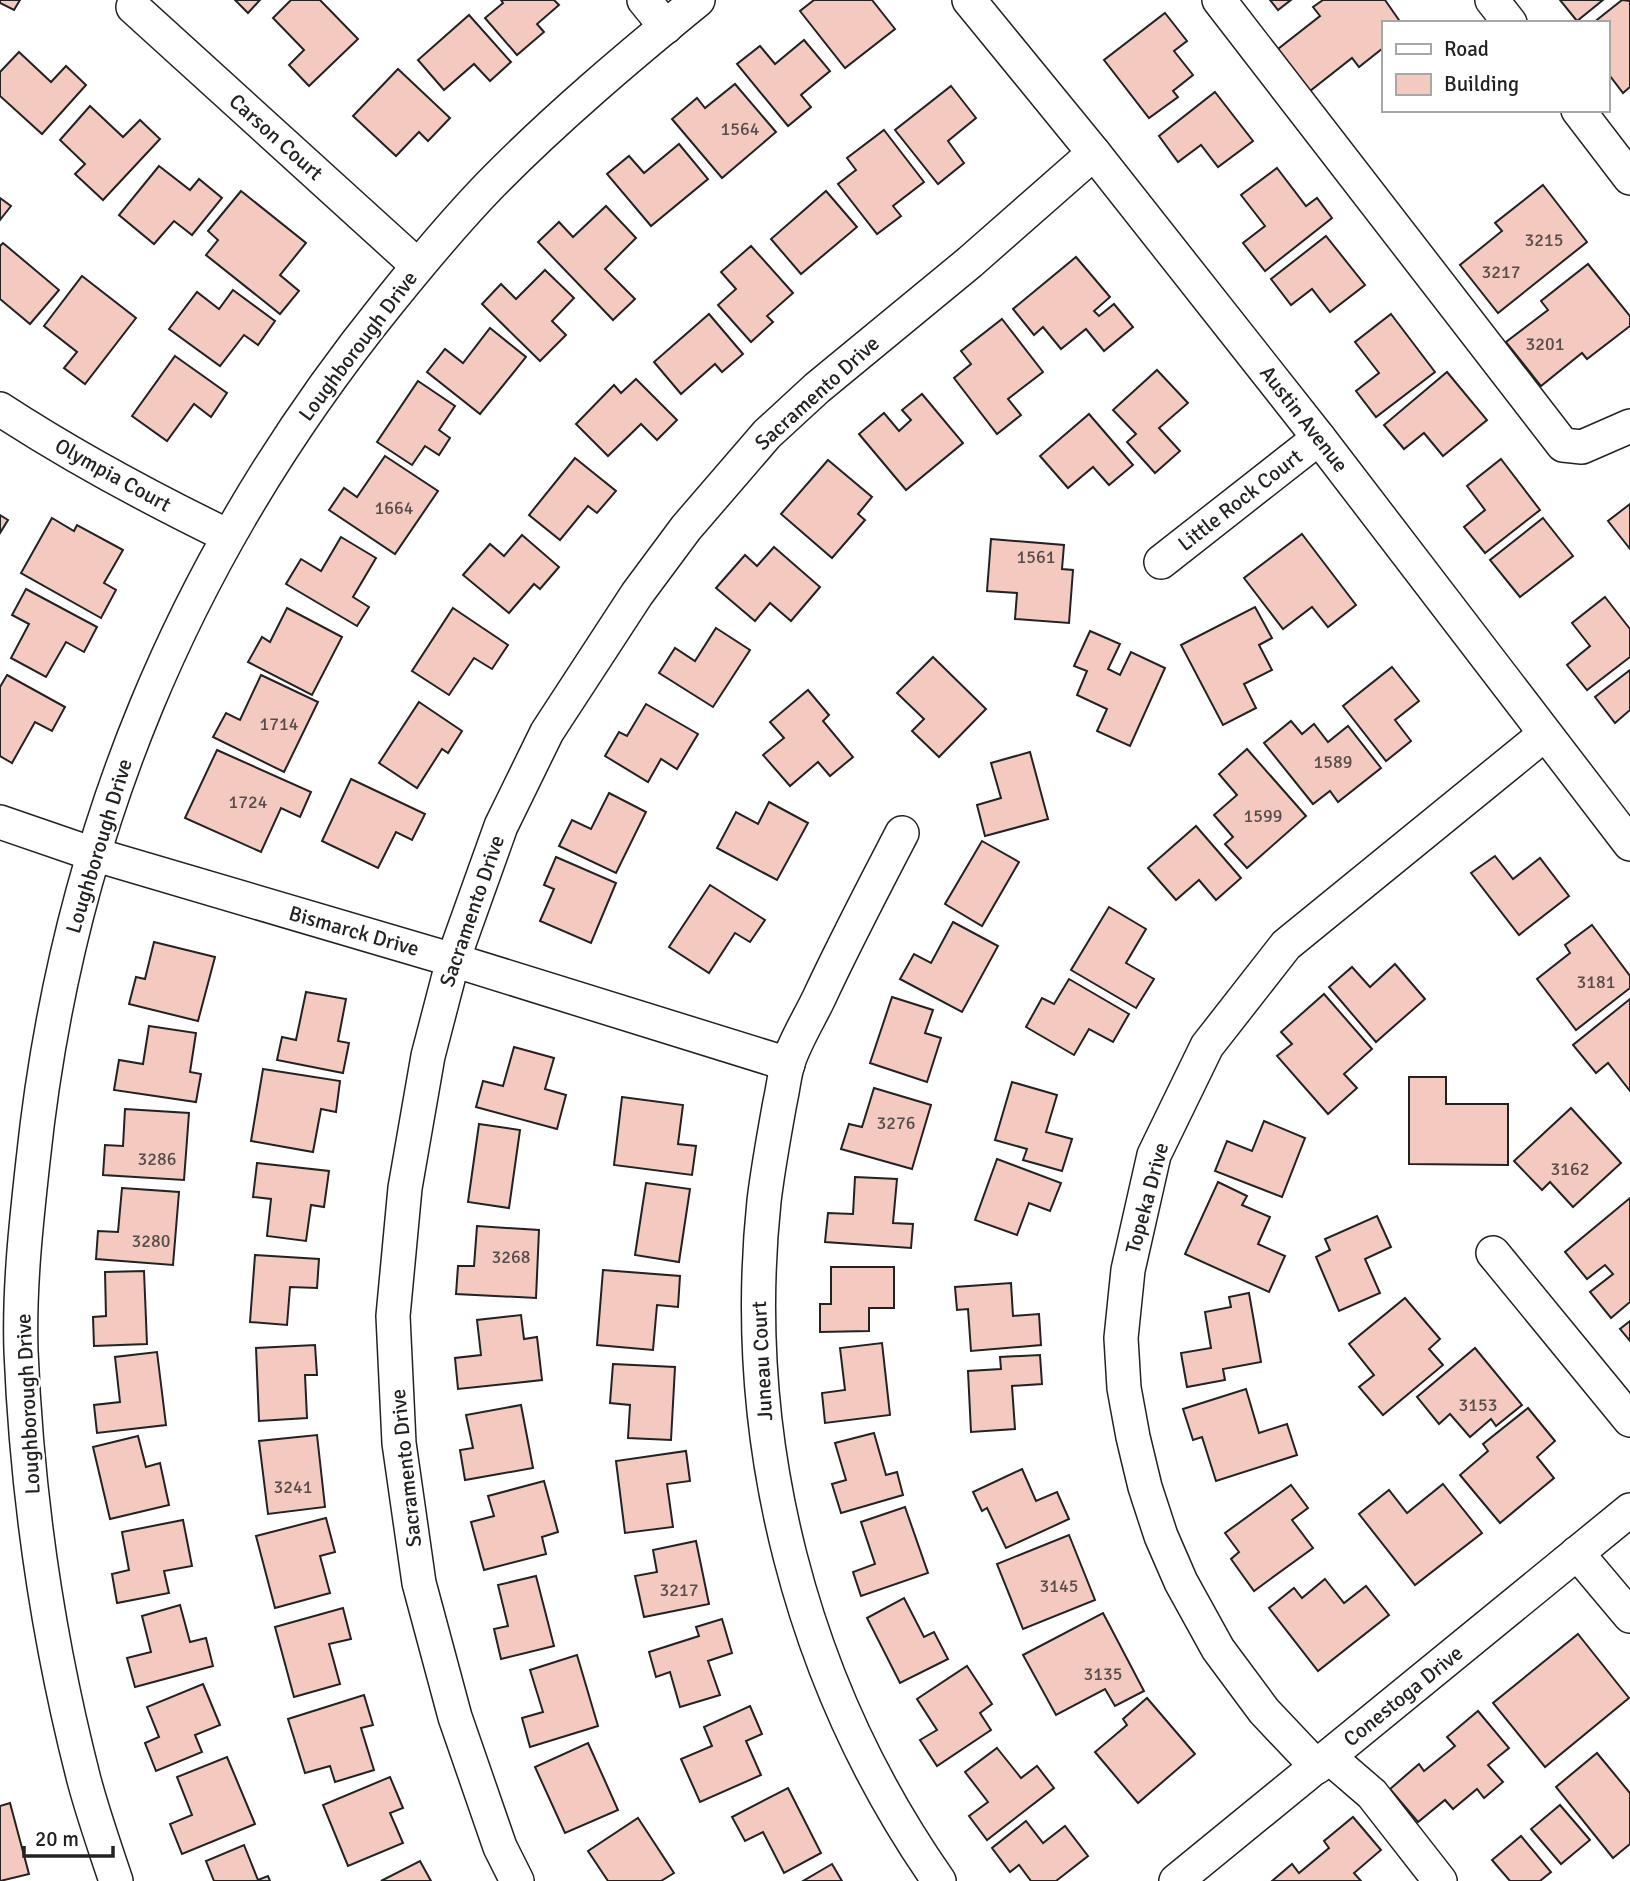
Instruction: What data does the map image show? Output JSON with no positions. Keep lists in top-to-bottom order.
{
  "streets": {
    "street": [
      "Carson Court",
      "Loughborough Drive",
      "Sacramento Drive",
      "Austin Avenue",
      "Olympia Court",
      "Little Rock Court",
      "Bismarck Drive",
      "Topeka Drive",
      "Juneau Court",
      "Conestoga Drive"
    ]
  },
  "crossings": [
    ["Carson Court", "Loughborough Drive"],
    ["Loughborough Drive", "Olympia Court"],
    ["Loughborough Drive", "Bismarck Drive"],
    ["Sacramento Drive", "Austin Avenue"],
    ["Sacramento Drive", "Bismarck Drive"],
    ["Austin Avenue", "Little Rock Court"],
    ["Austin Avenue", "Topeka Drive"],
    ["Bismarck Drive", "Juneau Court"],
    ["Topeka Drive", "Conestoga Drive"]
  ],
  "house_numbers": [
    "1564",
    "3215",
    "3217",
    "3201",
    "1664",
    "1561",
    "1714",
    "1589",
    "1724",
    "1599",
    "3181",
    "3276",
    "3286",
    "3162",
    "3280",
    "3268",
    "3153",
    "3241",
    "3145",
    "3217",
    "3135"
  ],
  "legend": ["Road", "Building"],
  "scale_bar": "20 m"
}
